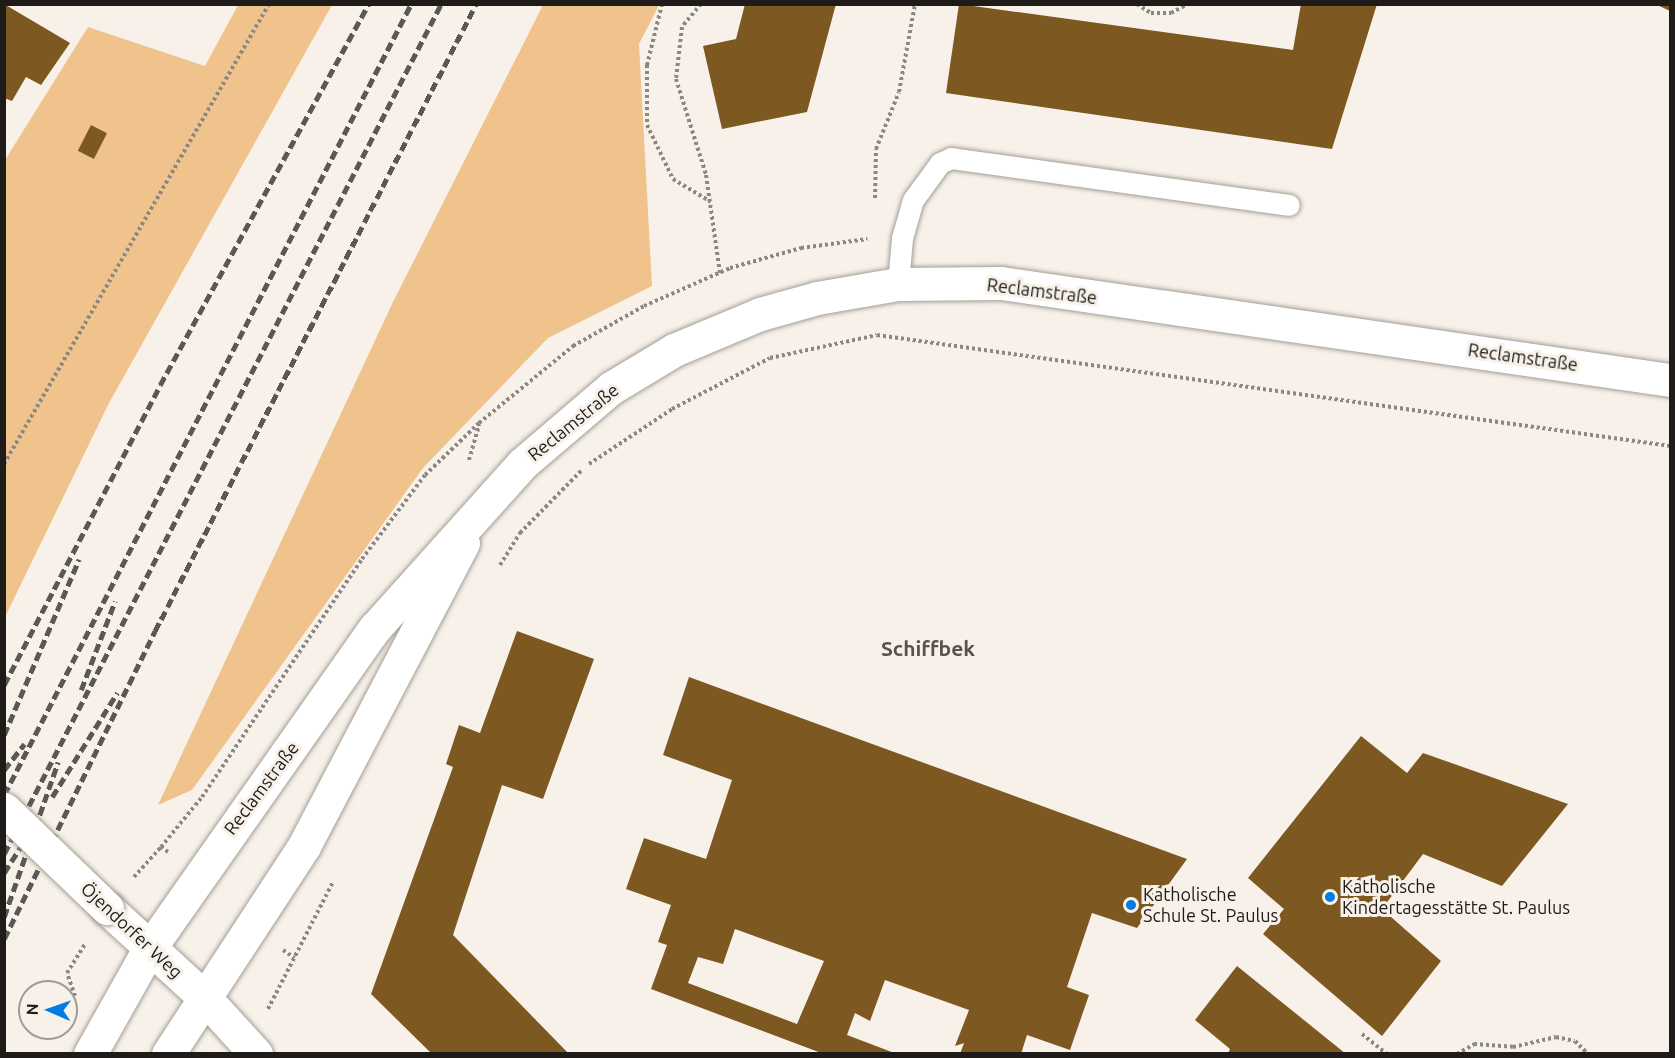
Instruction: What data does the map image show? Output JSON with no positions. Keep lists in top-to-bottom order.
{
  "streets": {
    "street": ["Reclamstraße", "Öjendorfer Weg"]
  },
  "crossings": [
    ["Reclamstraße", "Öjendorfer Weg"]
  ],
  "districts": ["Schiffbek"],
  "places": ["Katholische Kindertagesstätte St. Paulus", "Katholische Schule St. Paulus"],
  "north": "left"
}
